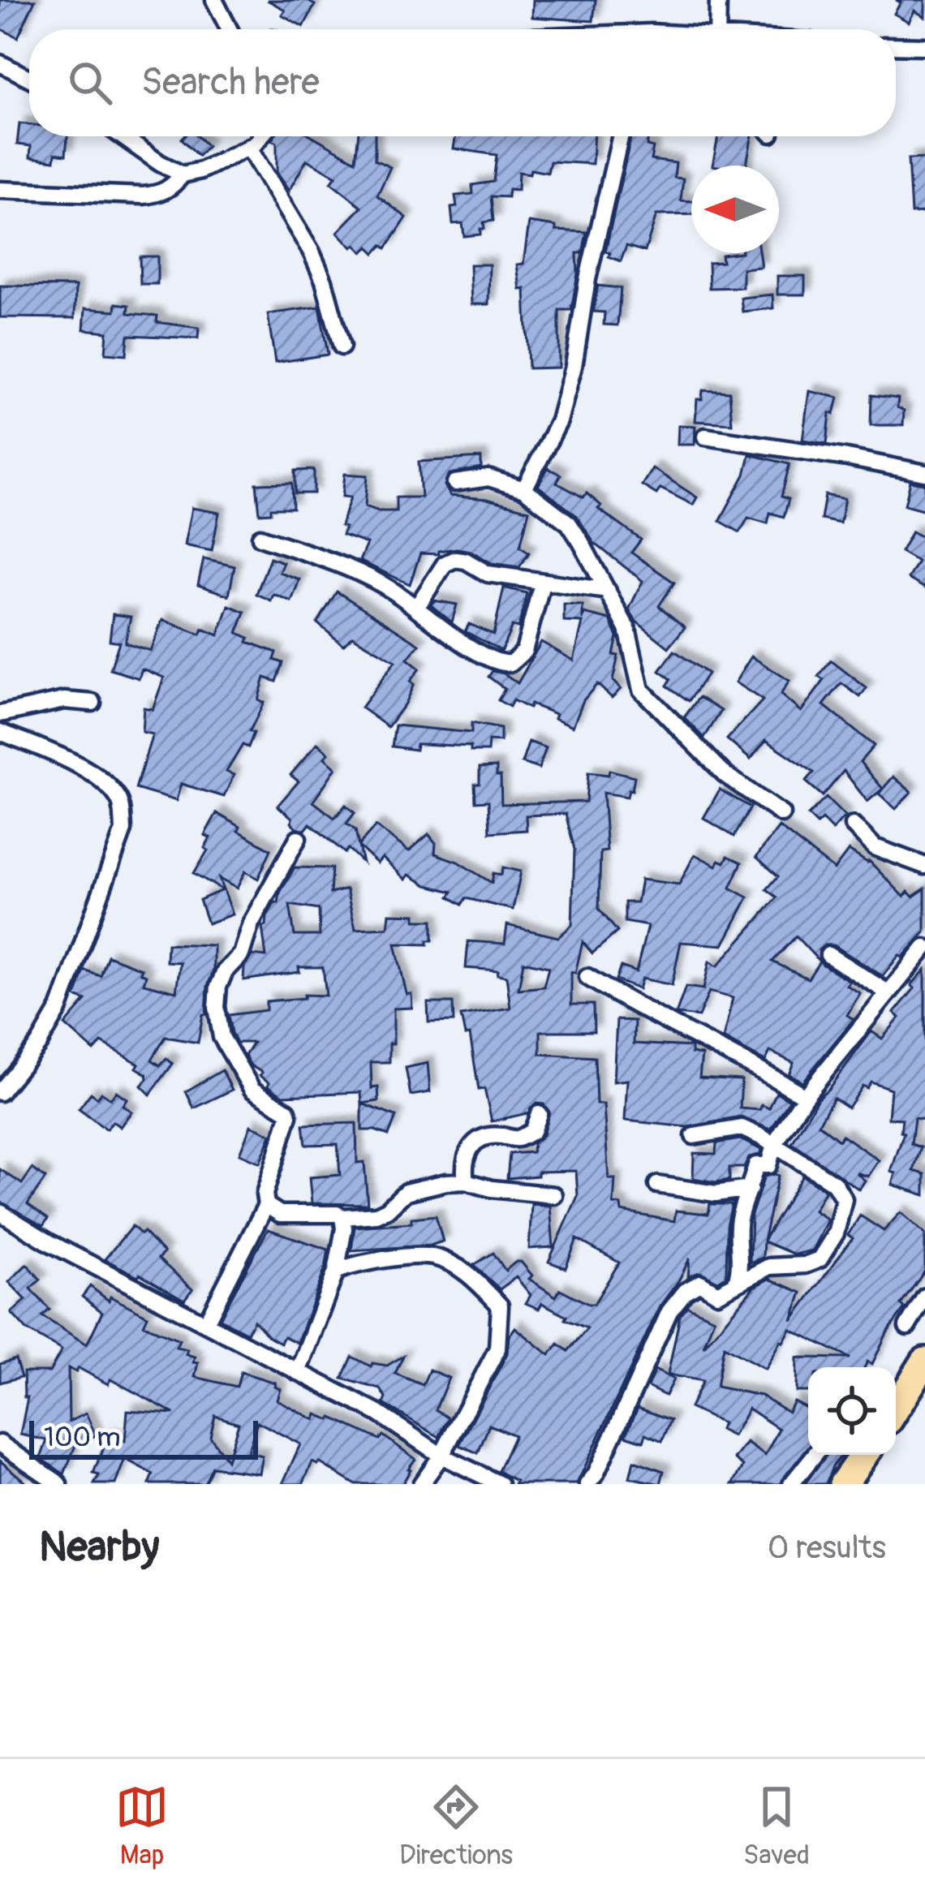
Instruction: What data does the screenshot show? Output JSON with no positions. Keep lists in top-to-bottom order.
{
  "scale_bar": "100 m",
  "north": "left",
  "page": {
    "search": "Search here",
    "scale": "100 m",
    "heading": ["Nearby", "0 results"],
    "nav": ["Map", "Directions", "Saved"]
  }
}
